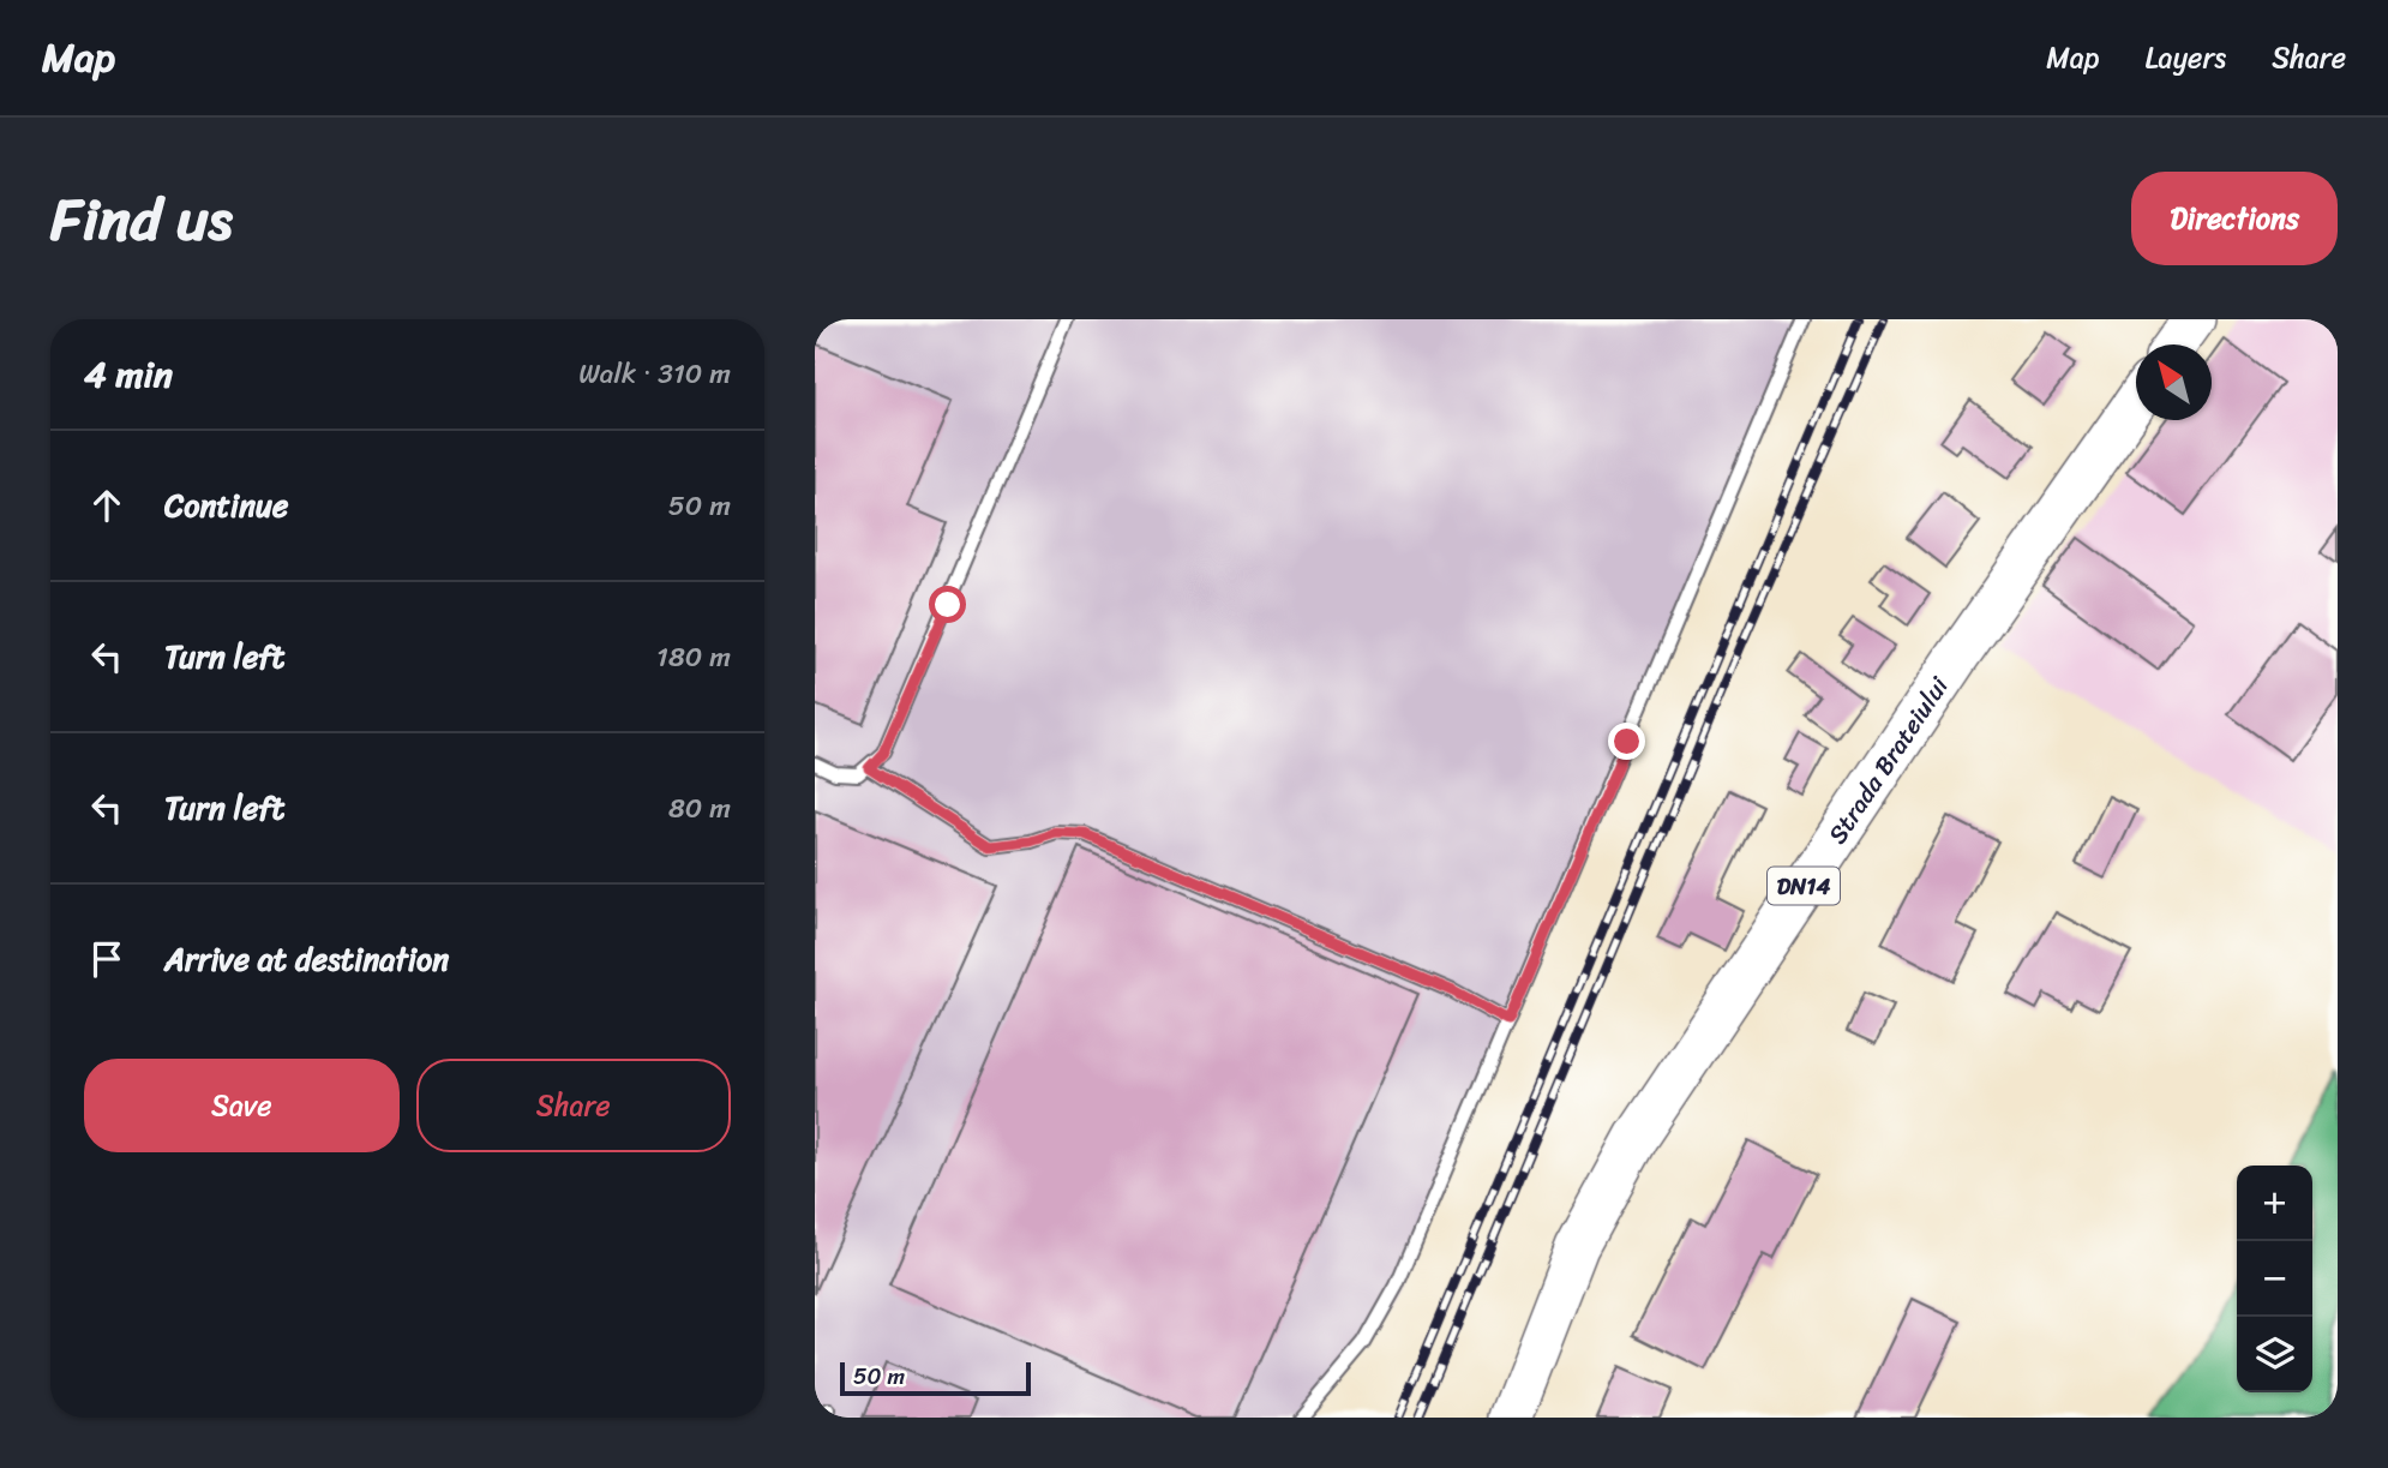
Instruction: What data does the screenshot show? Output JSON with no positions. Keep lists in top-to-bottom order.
{
  "streets": {
    "main road": ["Strada Brateiului", "DN14"]
  },
  "scale_bar": "50 m",
  "north": "top left",
  "page": {
    "header": "Map",
    "nav": ["Map", "Layers", "Share"],
    "title": "Find us",
    "buttons": [
      "Directions",
      ["Save", "Share"]
    ],
    "heading": ["4 min", "Walk · 310 m"],
    "list": [
      ["Continue", "50 m"],
      ["Turn left", "180 m"],
      ["Turn left", "80 m"],
      "Arrive at destination"
    ],
    "map_buttons": ["+", "−"],
    "scale": "50 m"
  }
}
